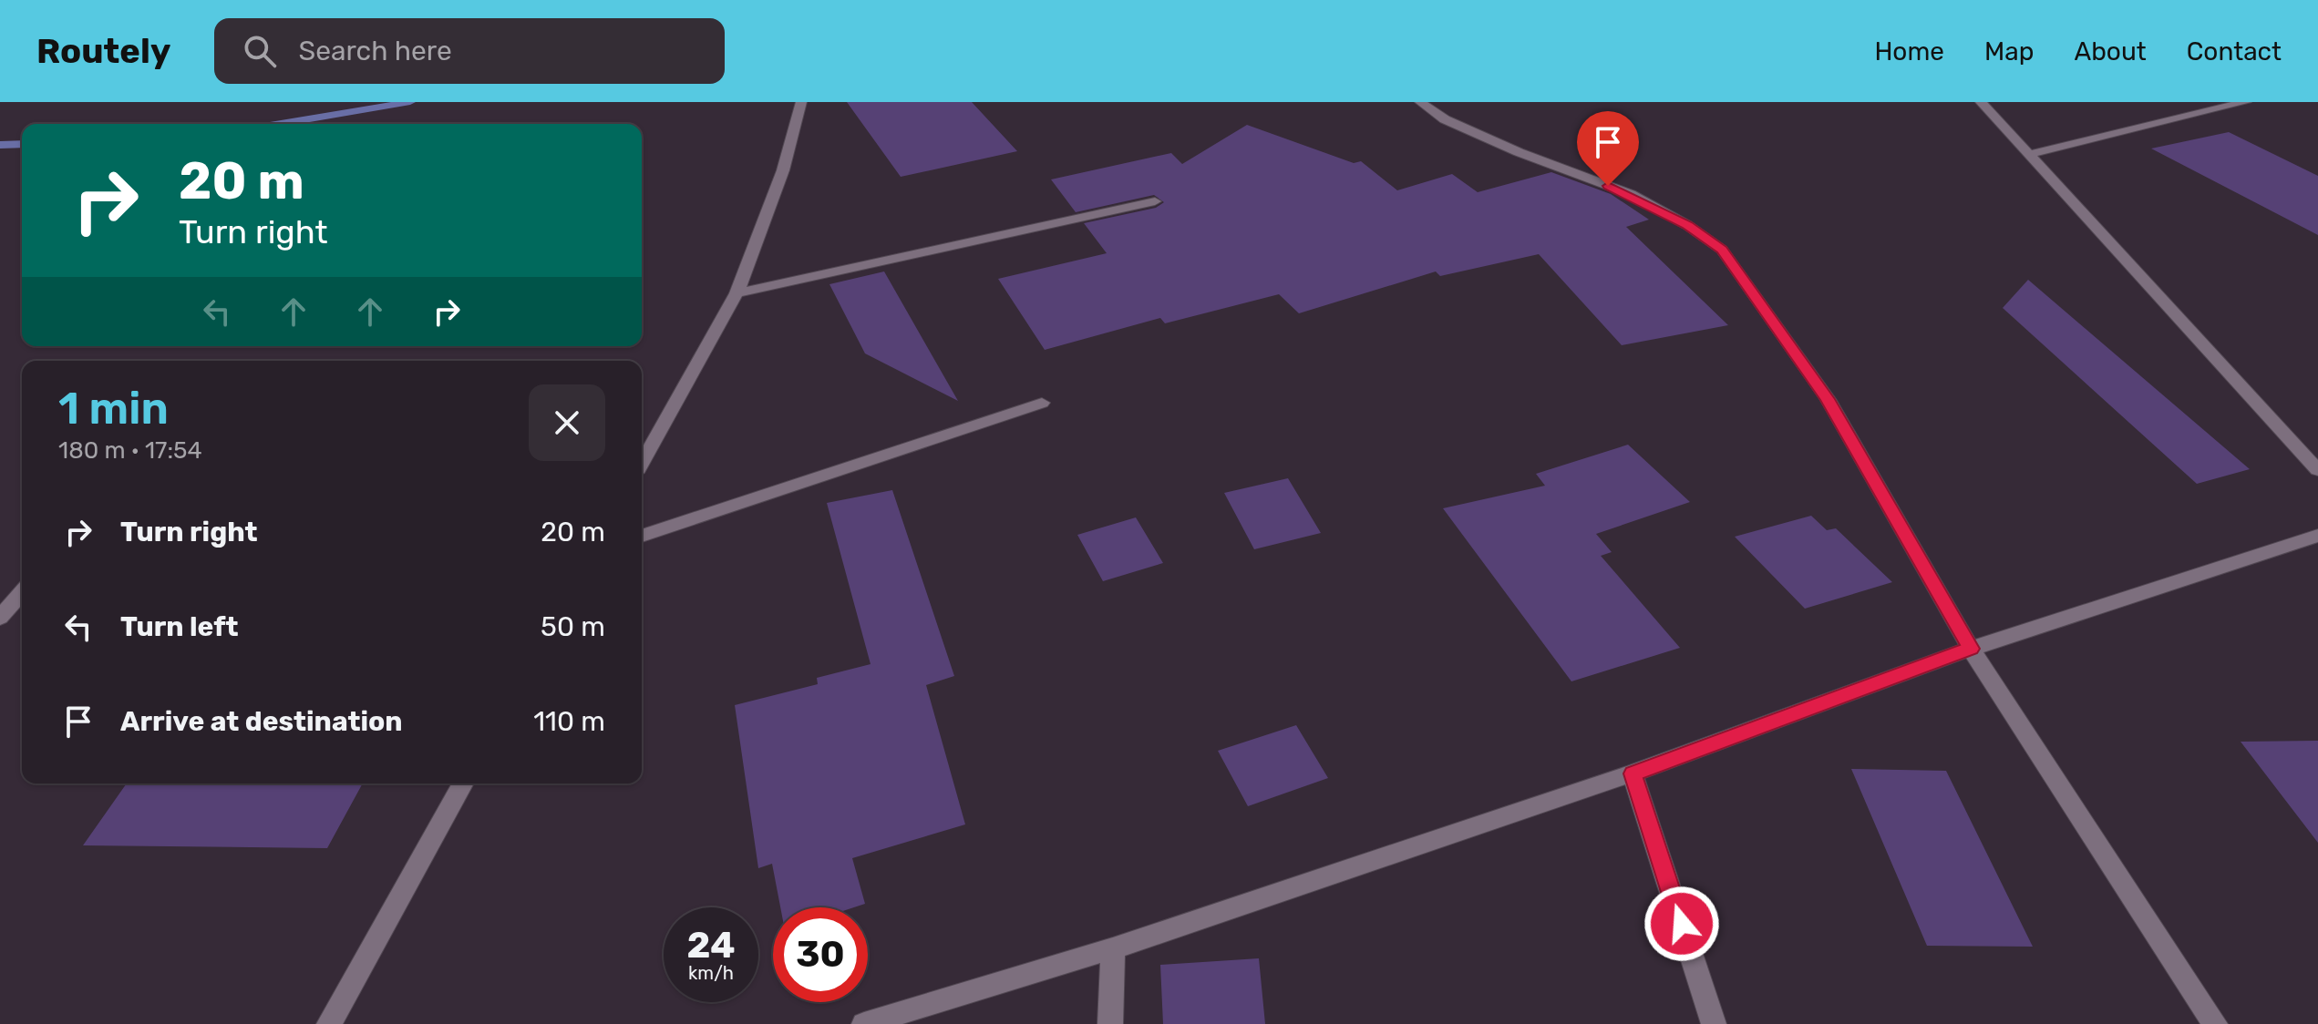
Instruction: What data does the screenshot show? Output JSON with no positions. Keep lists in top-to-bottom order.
{
  "page": {
    "header": "Routely",
    "search": "Search here",
    "nav": [
      "Home",
      "Map",
      "About",
      "Contact"
    ],
    "turn": ["20 m", "Turn right"],
    "heading": ["1 min", "180 m · 17:54"],
    "list": [
      {
        "name": "Turn right",
        "value": "20 m"
      },
      {
        "name": "Turn left",
        "value": "50 m"
      },
      {
        "name": "Arrive at destination",
        "value": "110 m"
      }
    ],
    "speed": "24 km/h",
    "limit": "30"
  }
}
